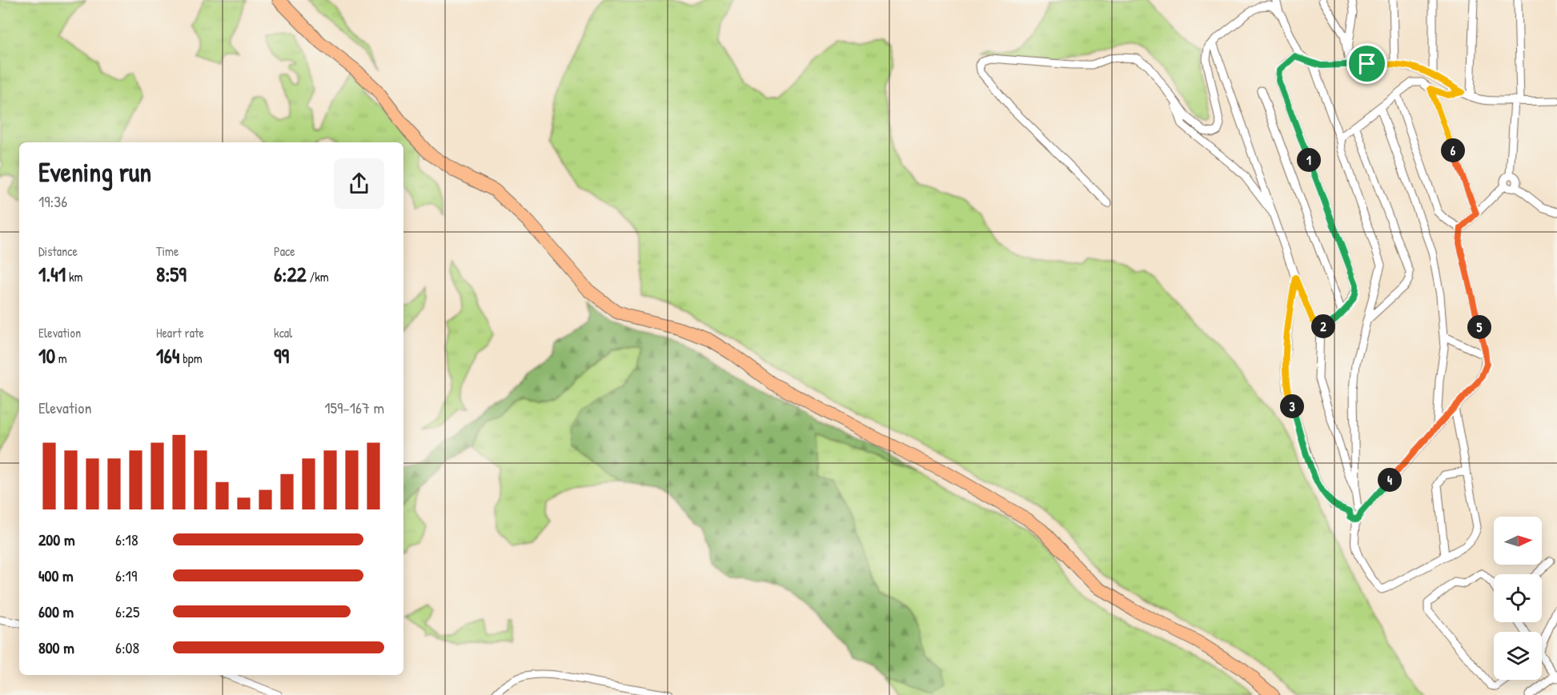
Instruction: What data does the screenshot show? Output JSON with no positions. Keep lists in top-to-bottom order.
{
  "north": "right",
  "page": {
    "pins": [
      "6",
      "1",
      "2",
      "5",
      "3",
      "4"
    ],
    "heading": ["Evening run", "19:36"],
    "stats": [
      ["Distance", "1.41 km"],
      ["Time", "8:59"],
      ["Pace", "6:22 /km"],
      ["Elevation", "10 m"],
      ["Heart rate", "164 bpm"],
      ["kcal", "99"]
    ],
    "chart": ["Elevation", "159–167 m"],
    "list": [
      {
        "name": "200 m",
        "note": "6:18"
      },
      {
        "name": "400 m",
        "note": "6:19"
      },
      {
        "name": "600 m",
        "note": "6:25"
      },
      {
        "name": "800 m",
        "note": "6:08"
      }
    ]
  }
}
